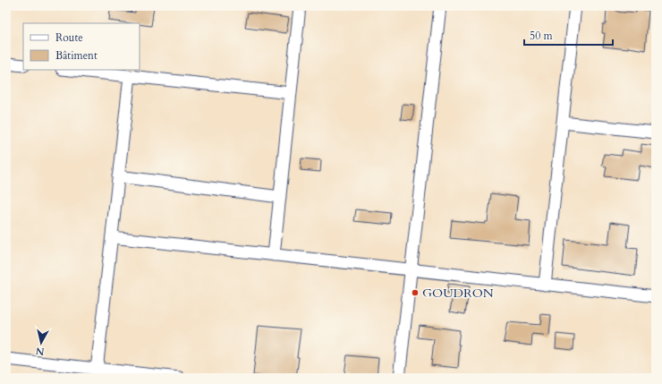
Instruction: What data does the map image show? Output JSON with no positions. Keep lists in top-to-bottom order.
{
  "places": ["GOUDRON"],
  "legend": ["Route", "Bâtiment"],
  "scale_bar": "50 m",
  "north": "bottom"
}
